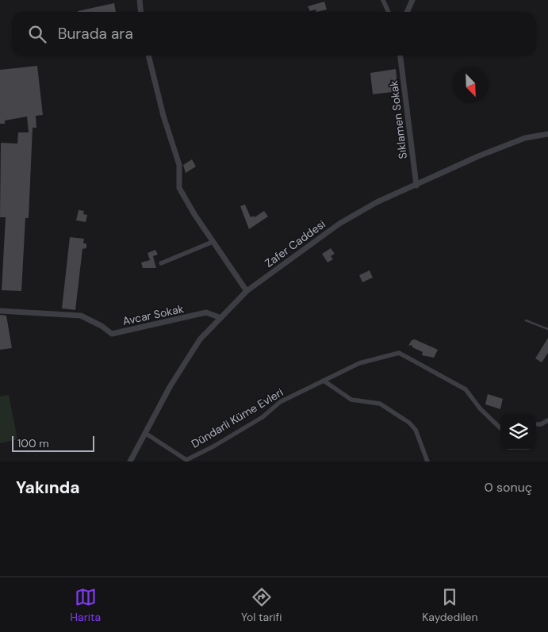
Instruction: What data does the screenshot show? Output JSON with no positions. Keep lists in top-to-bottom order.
{
  "streets": {
    "street": [
      "Sıklamen Sokak",
      "Zafer Caddesi",
      "Avcar Sokak",
      "Dündarli Küme Evleri"
    ]
  },
  "crossings": [
    ["Sıklamen Sokak", "Zafer Caddesi"],
    ["Zafer Caddesi", "Avcar Sokak"],
    ["Zafer Caddesi", "Dündarli Küme Evleri"]
  ],
  "scale_bar": "100 m",
  "north": "bottom right",
  "page": {
    "search": "Burada ara",
    "scale": "100 m",
    "heading": ["Yakında", "0 sonuç"],
    "nav": ["Harita", "Yol tarifi", "Kaydedilen"]
  }
}
